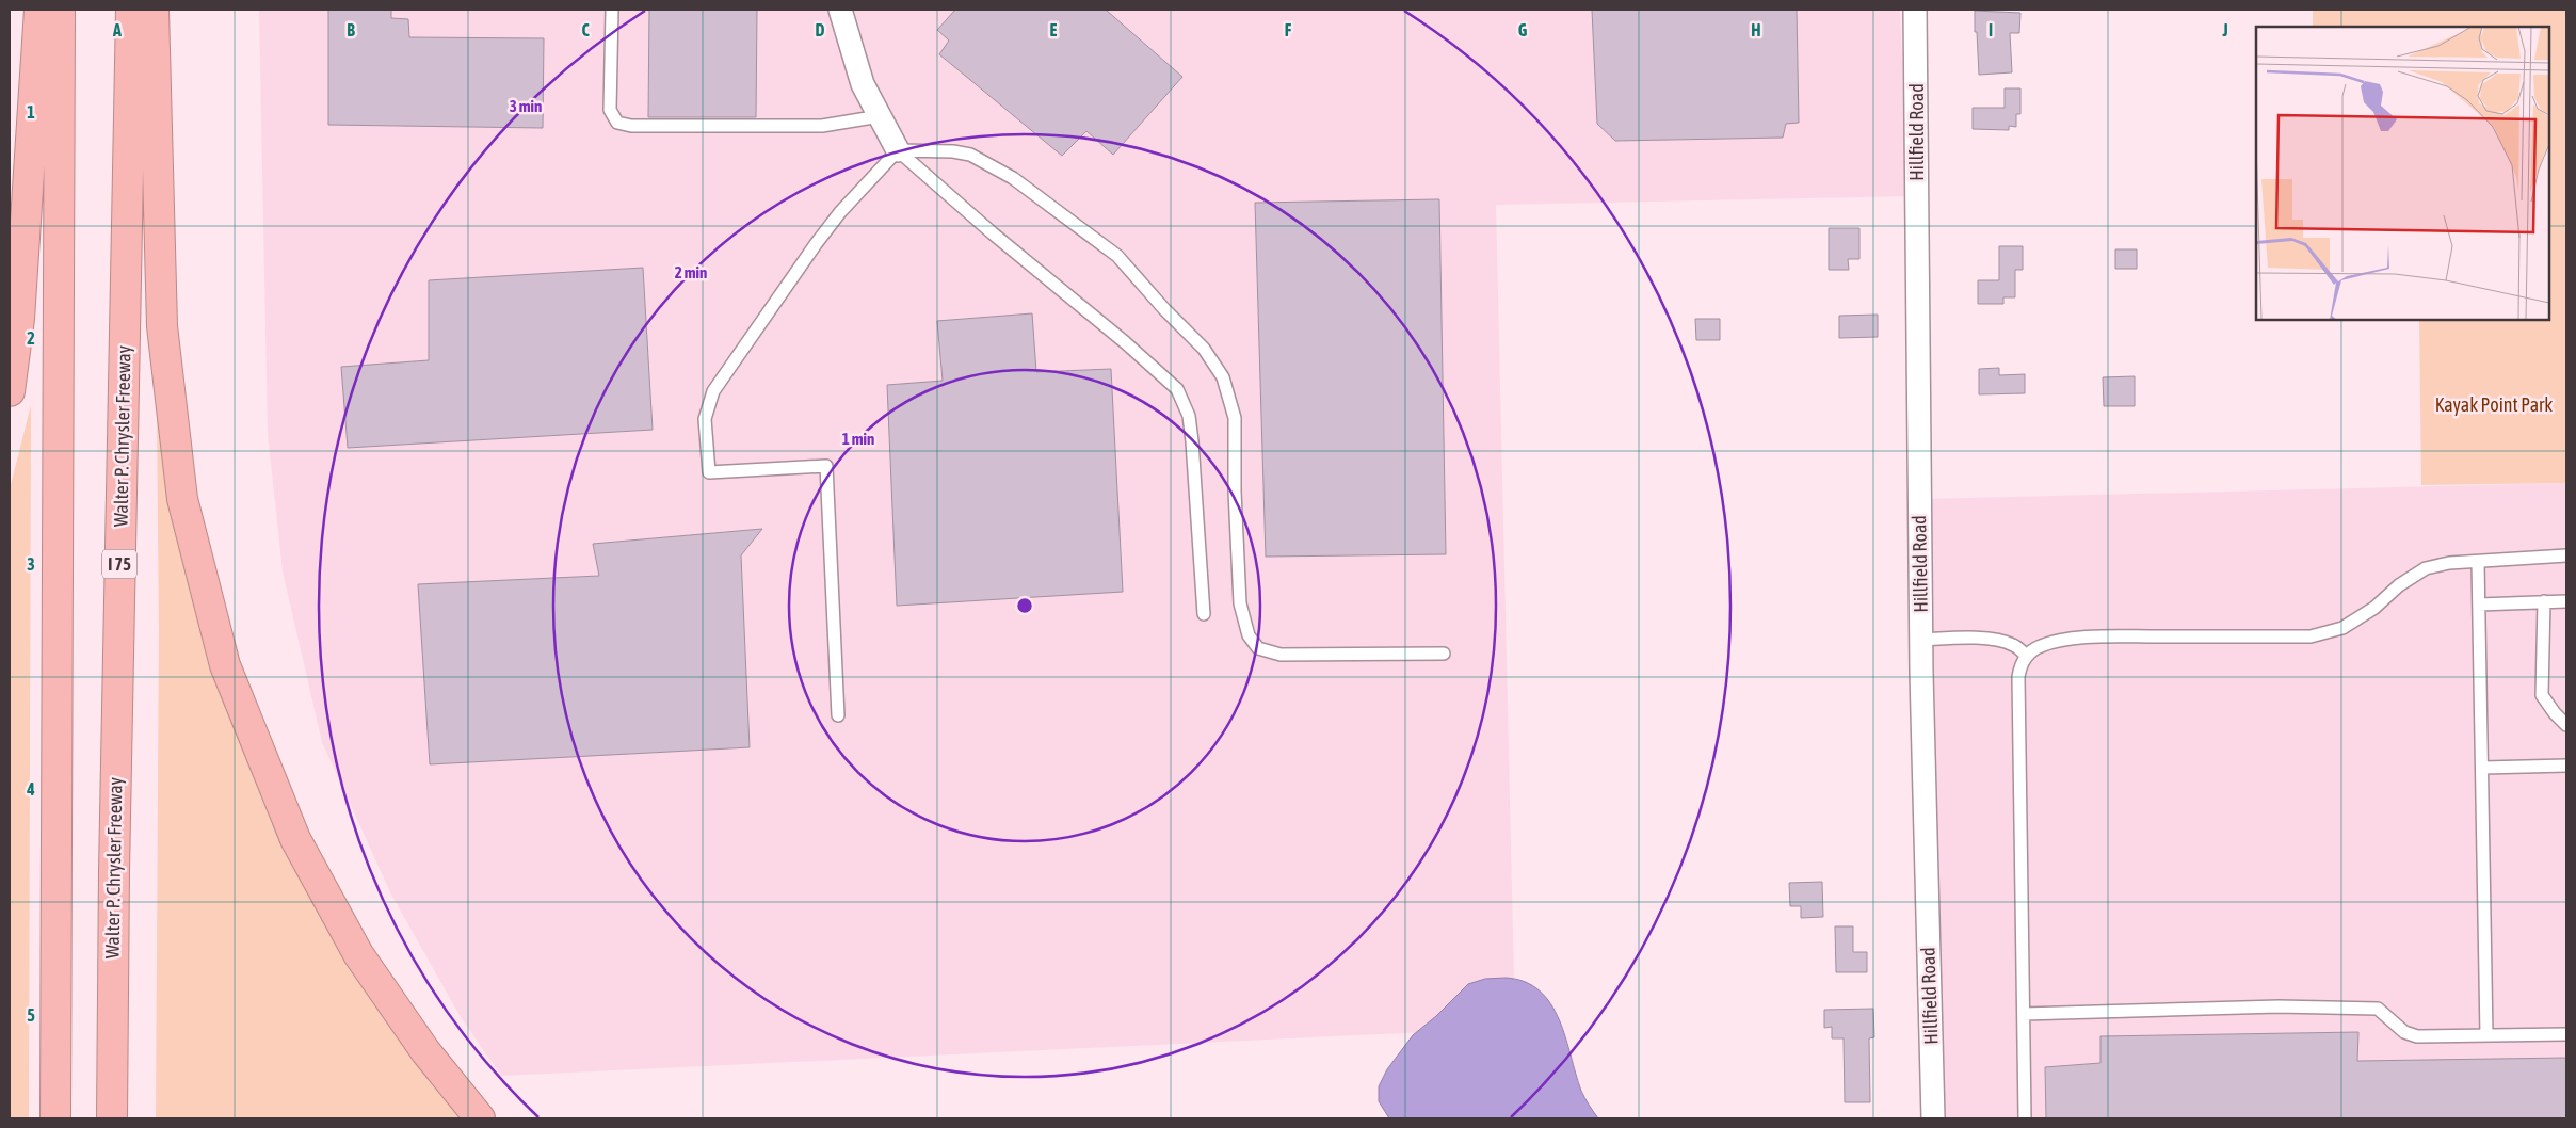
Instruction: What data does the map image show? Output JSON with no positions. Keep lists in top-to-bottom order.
{
  "streets": {
    "highway": ["Walter P. Chrysler Freeway", "I 75"],
    "street": ["Hillfield Road"]
  },
  "parks": ["Kayak Point Park"],
  "grid": {
    "columns": [
      "A",
      "B",
      "C",
      "D",
      "E",
      "F",
      "G",
      "H",
      "I",
      "J"
    ],
    "rows": [
      "1",
      "2",
      "3",
      "4",
      "5"
    ]
  },
  "rings": ["3 min", "2 min", "1 min"]
}
